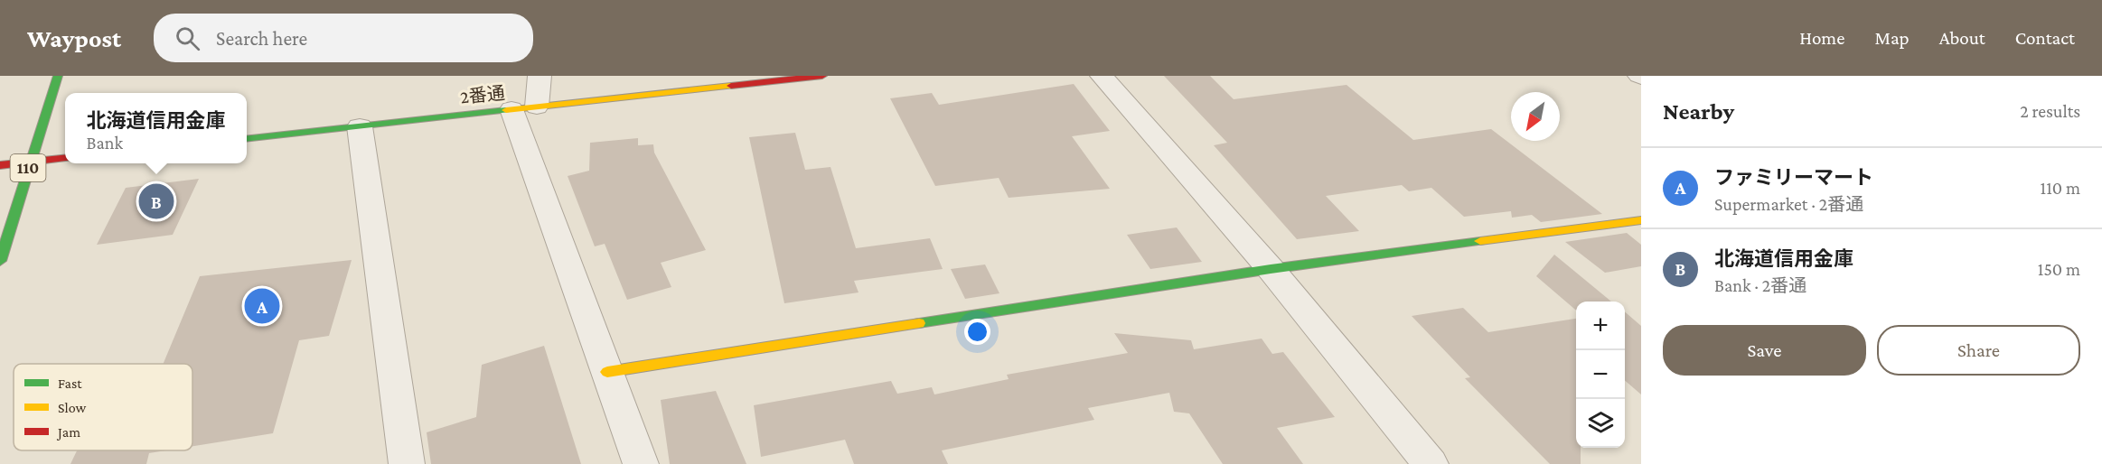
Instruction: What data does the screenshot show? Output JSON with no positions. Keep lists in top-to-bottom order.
{
  "streets": {
    "street": ["2番通", "110"]
  },
  "legend": ["Fast", "Slow", "Jam"],
  "north": "bottom left",
  "page": {
    "header": "Waypost",
    "search": "Search here",
    "nav": [
      "Home",
      "Map",
      "About",
      "Contact"
    ],
    "heading": ["Nearby", "2 results"],
    "popup": ["北海道信用金庫", "Bank"],
    "list": [
      {
        "mark": "A",
        "name": "ファミリーマート",
        "note": "Supermarket · 2番通",
        "value": "110 m"
      },
      {
        "mark": "B",
        "name": "北海道信用金庫",
        "note": "Bank · 2番通",
        "value": "150 m"
      }
    ],
    "pins": ["B", "A"],
    "map_buttons": ["+", "−"],
    "buttons": ["Save", "Share"]
  }
}
